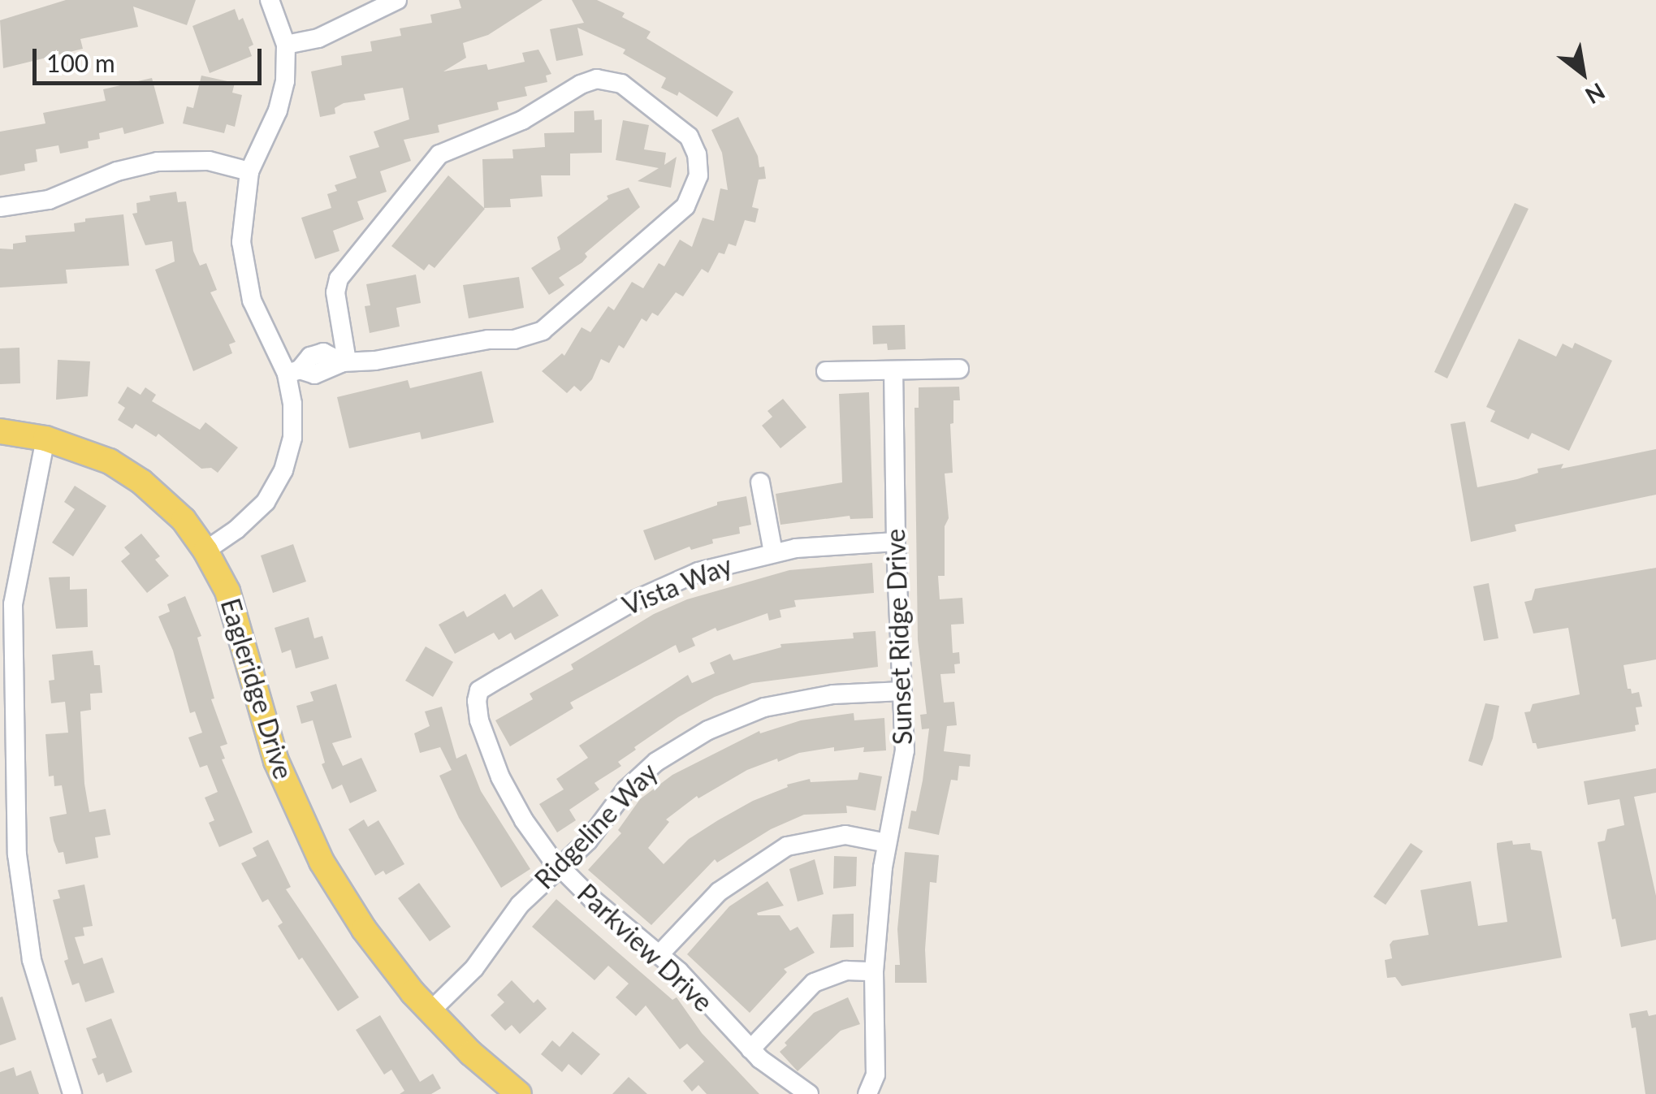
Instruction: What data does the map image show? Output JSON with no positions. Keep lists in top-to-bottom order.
{
  "streets": {
    "main road": ["Eagleridge Drive"],
    "street": [
      "Vista Way",
      "Sunset Ridge Drive",
      "Ridgeline Way",
      "Parkview Drive"
    ]
  },
  "crossings": [
    ["Vista Way", "Sunset Ridge Drive"],
    ["Vista Way", "Parkview Drive"],
    ["Sunset Ridge Drive", "Ridgeline Way"],
    ["Eagleridge Drive", "Ridgeline Way"],
    ["Ridgeline Way", "Parkview Drive"]
  ],
  "scale_bar": "100 m",
  "north": "bottom right"
}
